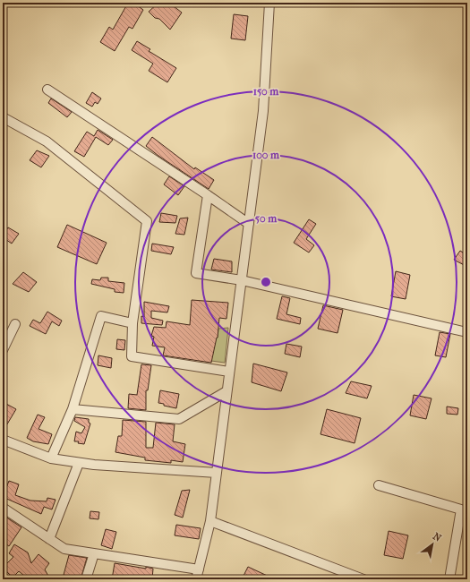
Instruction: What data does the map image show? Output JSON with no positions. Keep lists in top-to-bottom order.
{
  "north": "top right",
  "rings": ["150 m", "100 m", "50 m"]
}
